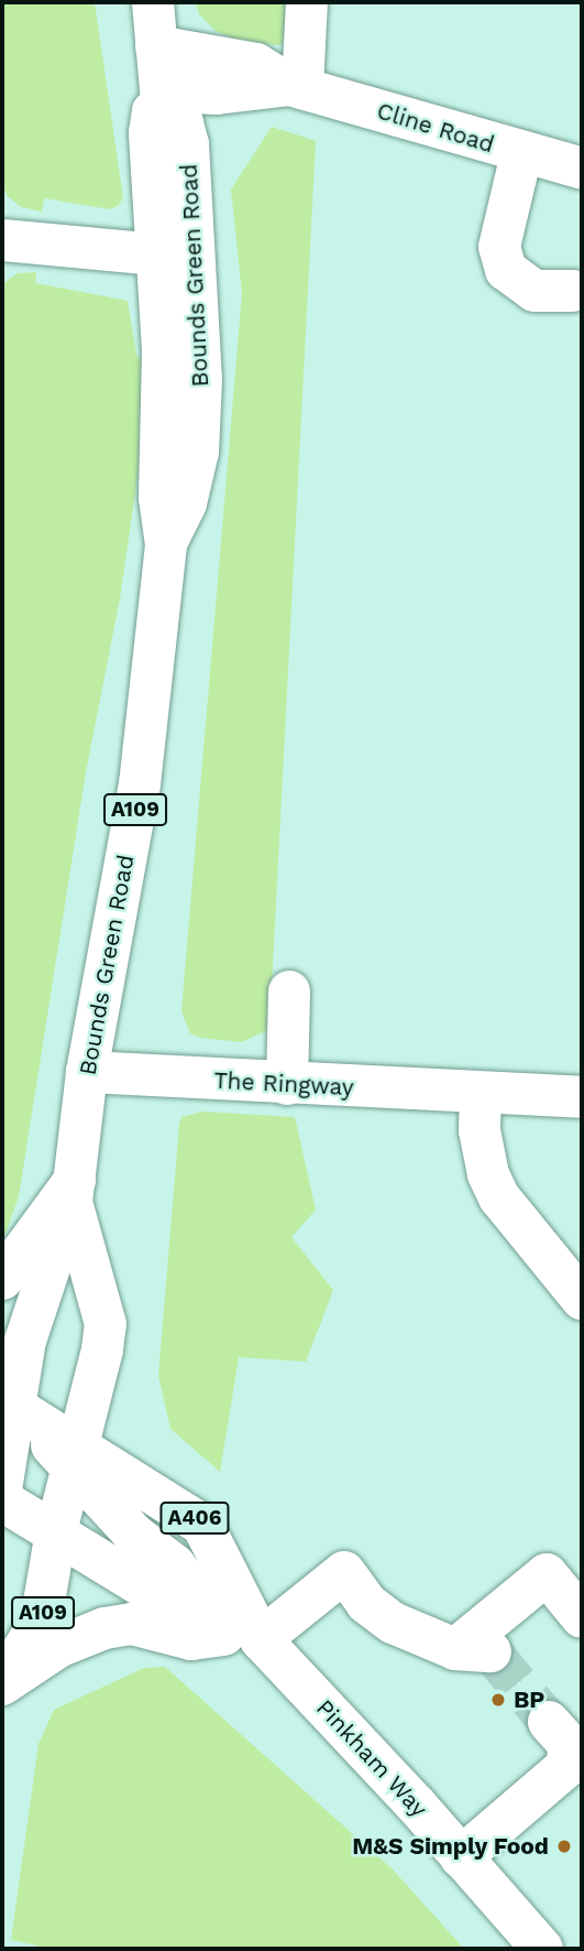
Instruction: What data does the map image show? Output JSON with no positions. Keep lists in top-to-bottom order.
{
  "streets": {
    "main road": [
      "Cline Road",
      "Bounds Green Road",
      "A109",
      "The Ringway",
      "Pinkham Way"
    ]
  },
  "crossings": [
    ["Cline Road", "Bounds Green Road"],
    ["Bounds Green Road", "A109"],
    ["Bounds Green Road", "The Ringway"],
    ["Bounds Green Road", "Pinkham Way"],
    ["A109", "Pinkham Way"]
  ],
  "places": ["BP", "M&S Simply Food"]
}
